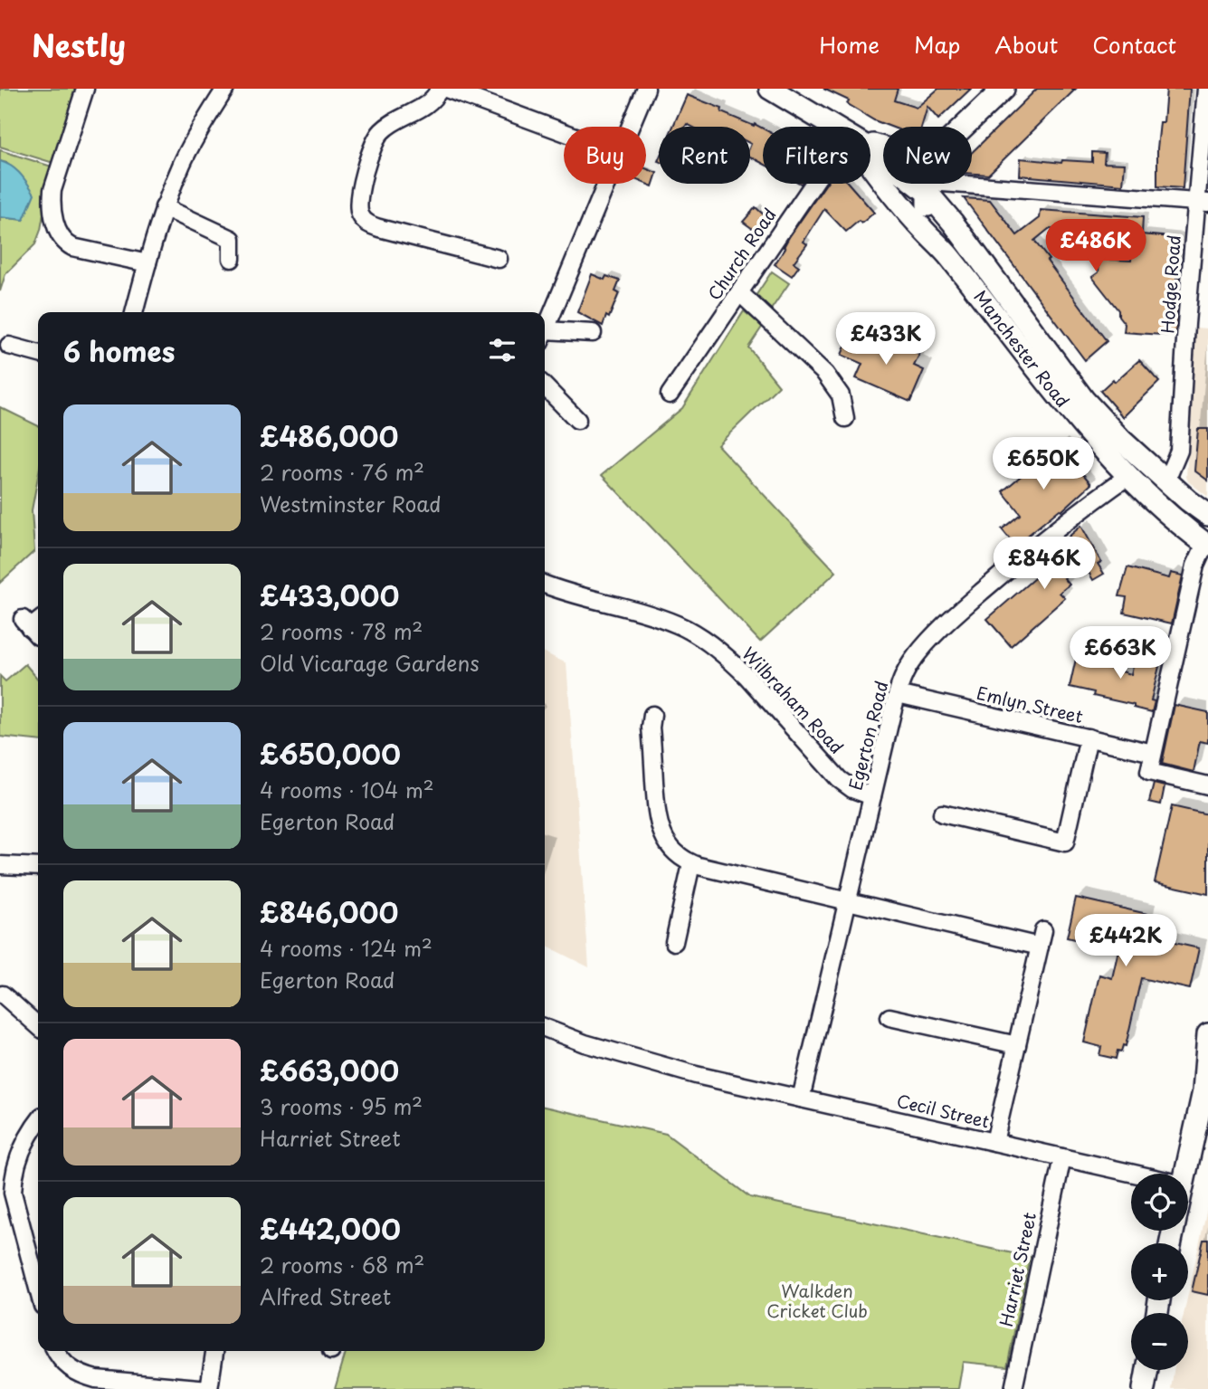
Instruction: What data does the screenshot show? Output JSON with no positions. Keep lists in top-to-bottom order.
{
  "streets": {
    "main road": ["Manchester Road"],
    "street": [
      "Church Road",
      "Hodge Road",
      "Wilbraham Road",
      "Emlyn Street",
      "Egerton Road",
      "Cecil Street",
      "Harriet Street"
    ]
  },
  "crossings": [
    ["Hodge Road", "Manchester Road"],
    ["Manchester Road", "Egerton Road"],
    ["Wilbraham Road", "Egerton Road"],
    ["Emlyn Street", "Egerton Road"],
    ["Egerton Road", "Cecil Street"],
    ["Cecil Street", "Harriet Street"]
  ],
  "parks": ["Walkden Cricket Club"],
  "page": {
    "header": "Nestly",
    "nav": [
      "Home",
      "Map",
      "About",
      "Contact"
    ],
    "chip": [
      "Buy",
      "Rent",
      "Filters",
      "New"
    ],
    "price": [
      "£486K",
      "£433K",
      "£650K",
      "£846K",
      "£663K",
      "£442K"
    ],
    "heading": "6 homes",
    "list": [
      {
        "name": "£486,000",
        "note": "2 rooms · 76 m² · Westminster Road"
      },
      {
        "name": "£433,000",
        "note": "2 rooms · 78 m² · Old Vicarage Gardens"
      },
      {
        "name": "£650,000",
        "note": "4 rooms · 104 m² · Egerton Road"
      },
      {
        "name": "£846,000",
        "note": "4 rooms · 124 m² · Egerton Road"
      },
      {
        "name": "£663,000",
        "note": "3 rooms · 95 m² · Harriet Street"
      },
      {
        "name": "£442,000",
        "note": "2 rooms · 68 m² · Alfred Street"
      }
    ],
    "map_buttons": ["+", "−"]
  }
}
